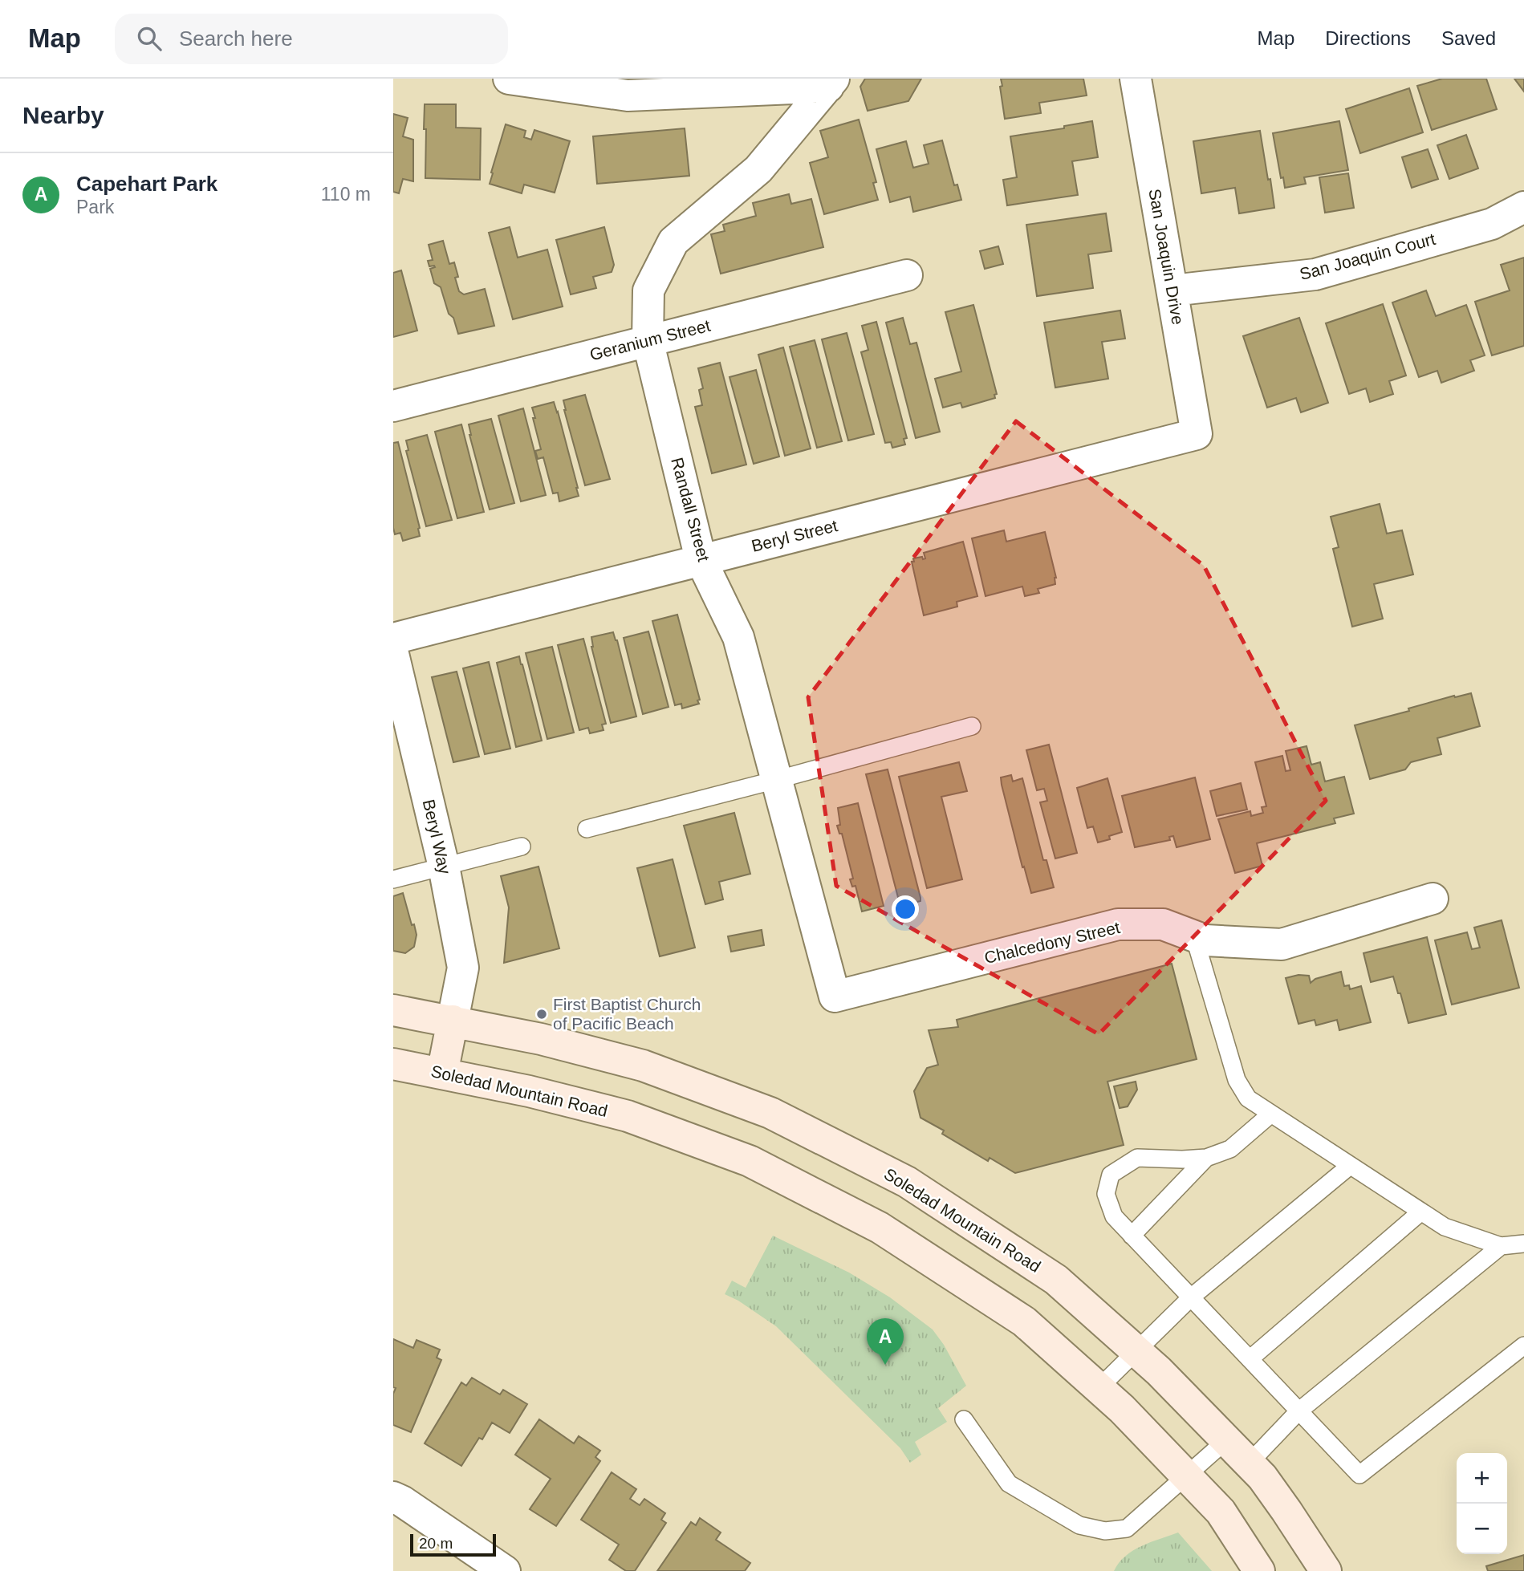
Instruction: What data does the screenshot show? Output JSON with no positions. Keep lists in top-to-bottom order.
{
  "streets": {
    "main road": ["Soledad Mountain Road"],
    "street": [
      "San Joaquin Drive",
      "San Joaquin Court",
      "Geranium Street",
      "Randall Street",
      "Beryl Street",
      "Beryl Way",
      "Chalcedony Street"
    ]
  },
  "crossings": [
    ["San Joaquin Drive", "San Joaquin Court"],
    ["San Joaquin Drive", "Beryl Street"],
    ["Geranium Street", "Randall Street"],
    ["Randall Street", "Beryl Street"],
    ["Randall Street", "Chalcedony Street"],
    ["Beryl Way", "Soledad Mountain Road"]
  ],
  "places": ["First Baptist Church of Pacific Beach"],
  "scale_bar": "20 m",
  "page": {
    "header": "Map",
    "search": "Search here",
    "nav": ["Map", "Directions", "Saved"],
    "heading": "Nearby",
    "list": [
      {
        "mark": "A",
        "name": "Capehart Park",
        "note": "Park",
        "value": "110 m"
      }
    ],
    "pins": "A",
    "map_buttons": ["+", "−"],
    "scale": "20 m"
  }
}
